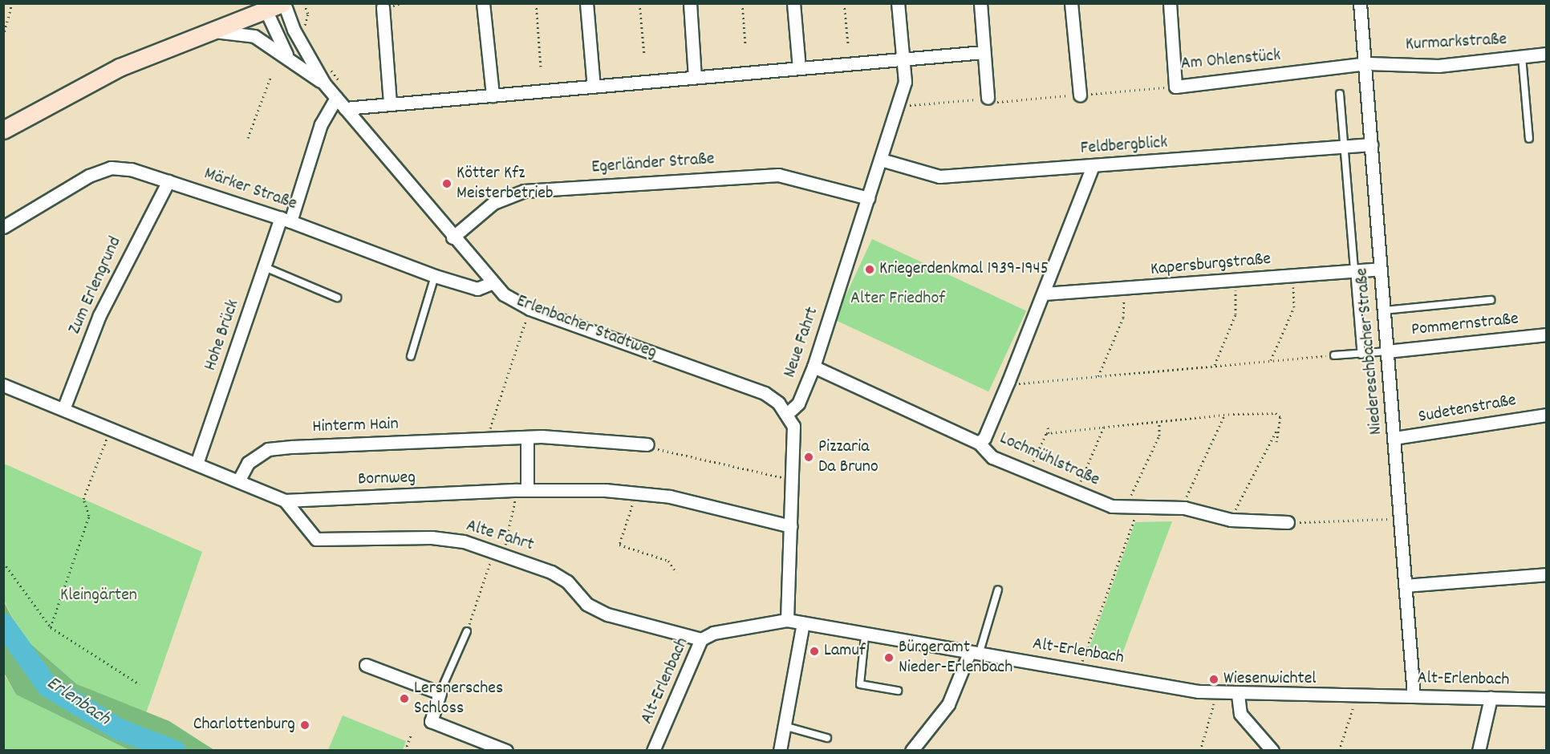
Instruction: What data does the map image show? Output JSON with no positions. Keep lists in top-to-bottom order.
{
  "streets": {
    "street": [
      "Kurmarkstraße",
      "Am Ohlenstück",
      "Feldbergblick",
      "Egerländer Straße",
      "Märker Straße",
      "Kapersburgstraße",
      "Zum Erlengrund",
      "Pommernstraße",
      "Erlenbacher Stadtweg",
      "Hohe Brück",
      "Neue Fahrt",
      "Niedereschbacher Straße",
      "Sudetenstraße",
      "Hinterm Hain",
      "Lochmühlstraße",
      "Bornweg",
      "Alte Fahrt",
      "Alt-Erlenbach"
    ]
  },
  "crossings": [
    ["Kurmarkstraße", "Am Ohlenstück"],
    ["Kurmarkstraße", "Niedereschbacher Straße"],
    ["Am Ohlenstück", "Niedereschbacher Straße"],
    ["Feldbergblick", "Neue Fahrt"],
    ["Feldbergblick", "Niedereschbacher Straße"],
    ["Egerländer Straße", "Erlenbacher Stadtweg"],
    ["Egerländer Straße", "Neue Fahrt"],
    ["Märker Straße", "Zum Erlengrund"],
    ["Märker Straße", "Erlenbacher Stadtweg"],
    ["Märker Straße", "Hohe Brück"],
    ["Kapersburgstraße", "Niedereschbacher Straße"],
    ["Zum Erlengrund", "Bornweg"],
    ["Pommernstraße", "Niedereschbacher Straße"],
    ["Erlenbacher Stadtweg", "Hohe Brück"],
    ["Erlenbacher Stadtweg", "Neue Fahrt"],
    ["Hohe Brück", "Bornweg"],
    ["Neue Fahrt", "Lochmühlstraße"],
    ["Niedereschbacher Straße", "Sudetenstraße"],
    ["Niedereschbacher Straße", "Alt-Erlenbach"],
    ["Hinterm Hain", "Bornweg"],
    ["Bornweg", "Alte Fahrt"],
    ["Alte Fahrt", "Alt-Erlenbach"]
  ],
  "water": ["Erlenbach"],
  "parks": ["Alter Friedhof", "Kleingärten"],
  "places": [
    "Kötter Kfz Meisterbetrieb",
    "Kriegerdenkmal 1939-1945",
    "Pizzaria Da Bruno",
    "Lamuf",
    "Bürgeramt Nieder-Erlenbach",
    "Wiesenwichtel",
    "Lersnersches Schloss",
    "Charlottenburg"
  ]
}
